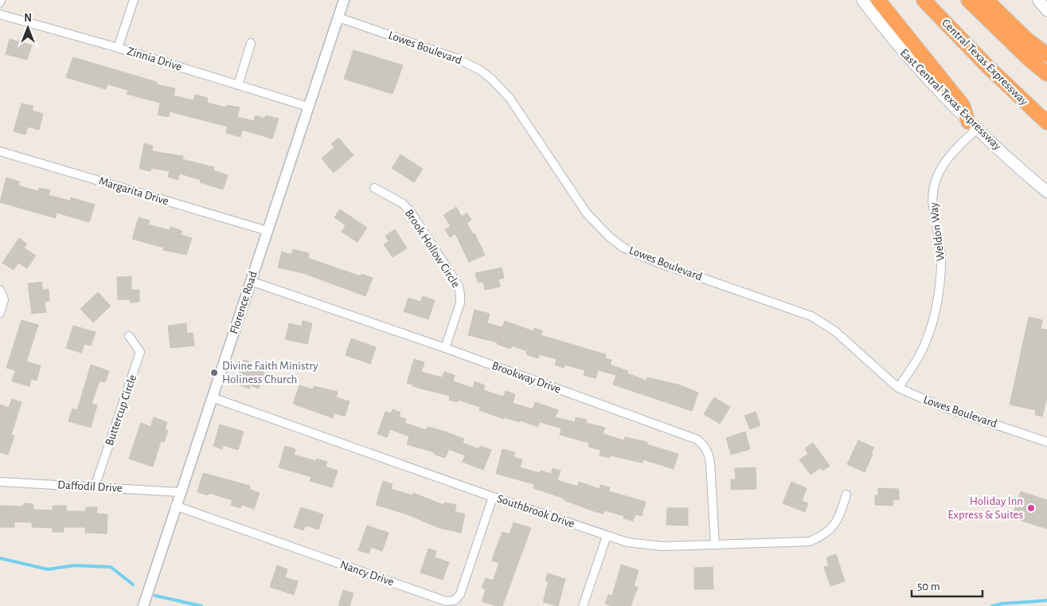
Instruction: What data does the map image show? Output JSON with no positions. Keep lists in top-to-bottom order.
{
  "streets": {
    "highway": ["Central Texas Expressway"],
    "main road": ["East Central Texas Expressway"],
    "street": [
      "Lowes Boulevard",
      "Zinnia Drive",
      "Margarita Drive",
      "Weldon Way",
      "Brook Hollow Circle",
      "Florence Road",
      "Brookway Drive",
      "Buttercup Circle",
      "Daffodil Drive",
      "Southbrook Drive",
      "Nancy Drive"
    ]
  },
  "crossings": [
    ["Lowes Boulevard", "Weldon Way"],
    ["Lowes Boulevard", "Florence Road"],
    ["Zinnia Drive", "Florence Road"],
    ["East Central Texas Expressway", "Weldon Way"],
    ["Margarita Drive", "Florence Road"],
    ["Brook Hollow Circle", "Brookway Drive"],
    ["Florence Road", "Brookway Drive"],
    ["Florence Road", "Daffodil Drive"],
    ["Florence Road", "Southbrook Drive"],
    ["Florence Road", "Nancy Drive"],
    ["Brookway Drive", "Southbrook Drive"],
    ["Buttercup Circle", "Daffodil Drive"],
    ["Southbrook Drive", "Nancy Drive"]
  ],
  "places": ["Divine Faith Ministry Holiness Church", "Holiday Inn Express & Suites"],
  "scale_bar": "50 m",
  "north": "top"
}
